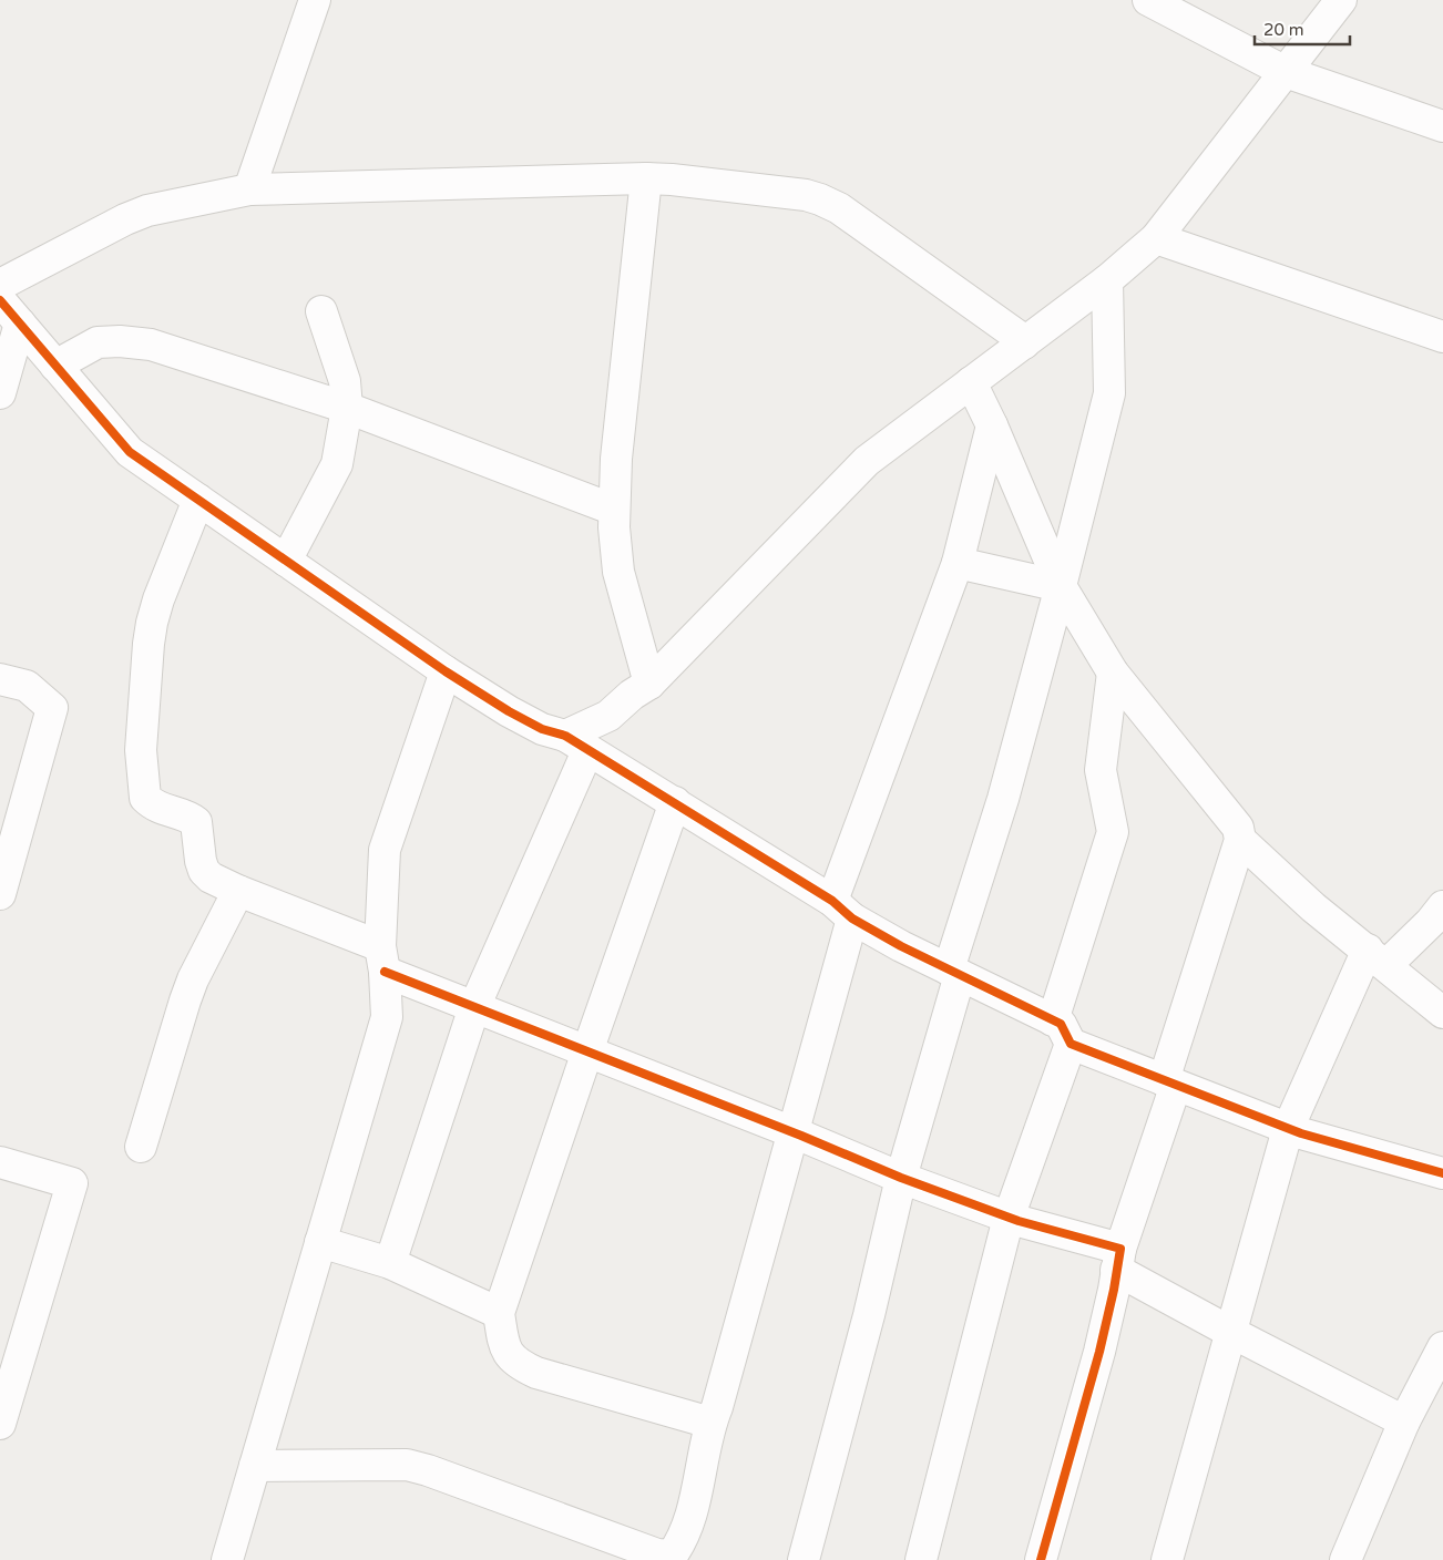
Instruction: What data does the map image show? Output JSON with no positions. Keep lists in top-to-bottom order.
{
  "scale_bar": "20 m"
}
